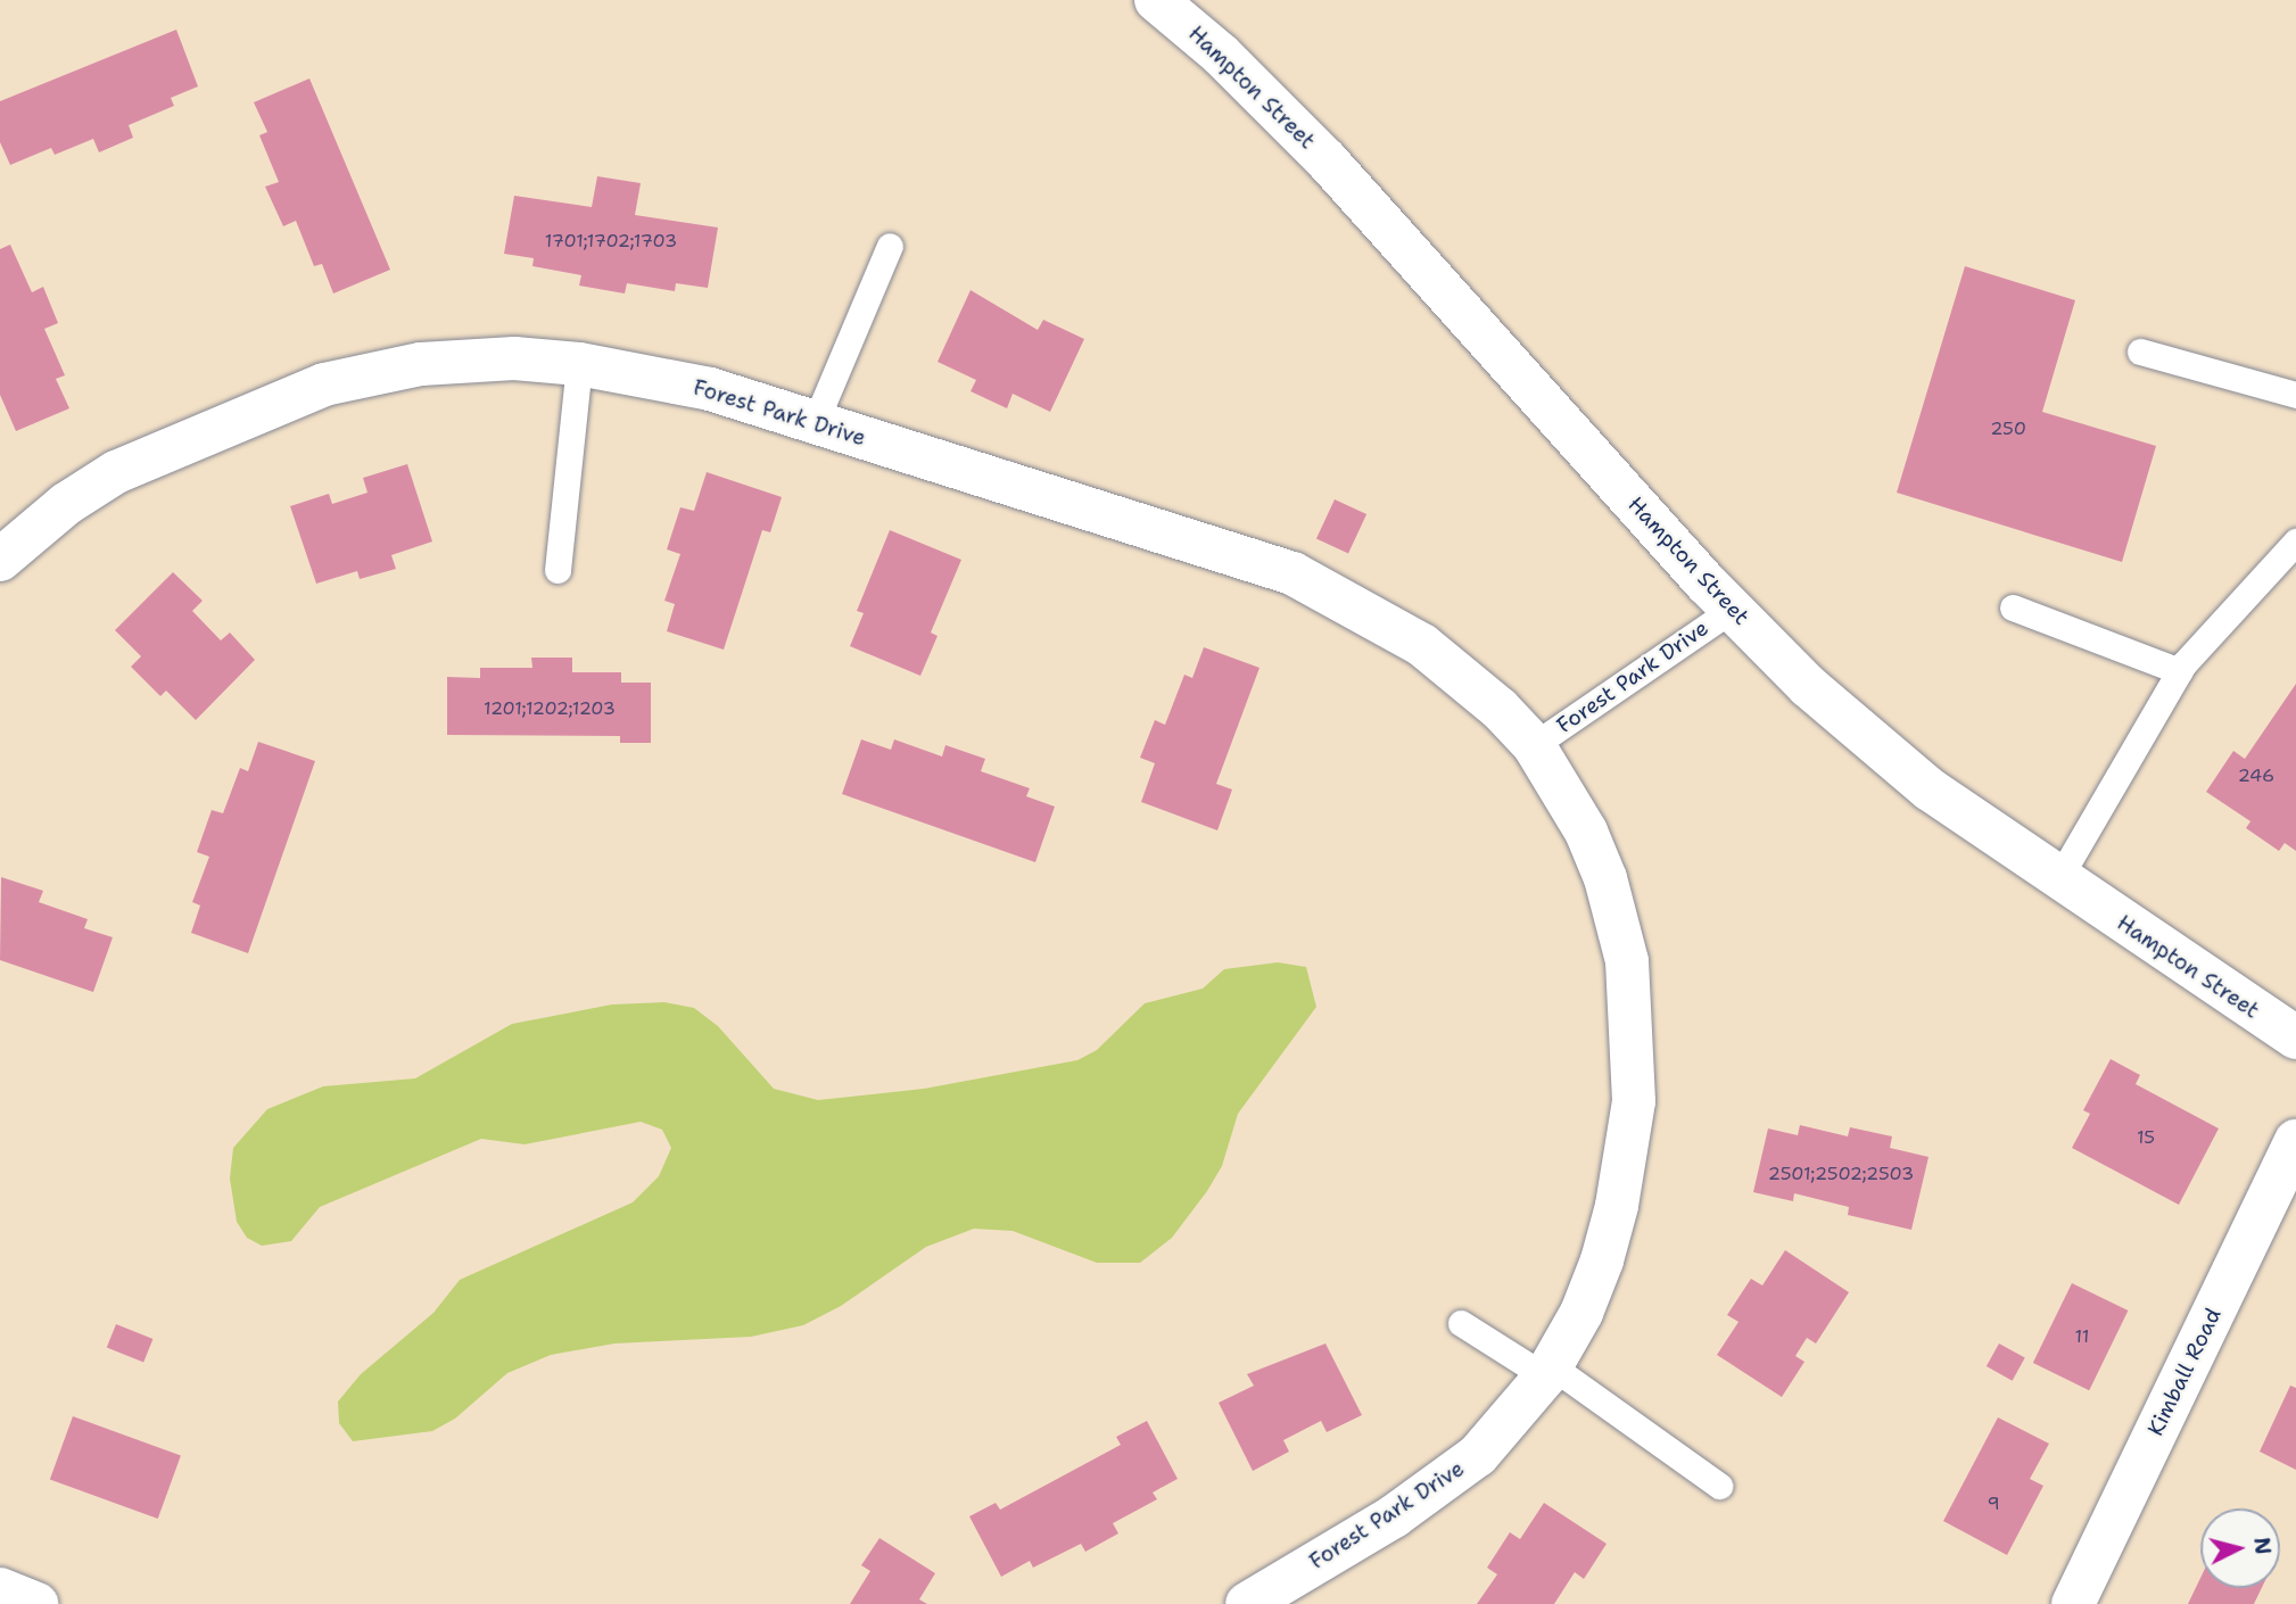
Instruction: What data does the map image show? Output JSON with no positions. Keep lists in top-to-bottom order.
{
  "streets": {
    "street": ["Hampton Street", "Forest Park Drive", "Kimball Road"]
  },
  "crossings": [
    ["Hampton Street", "Forest Park Drive"]
  ],
  "house_numbers": [
    "1701;1702;1703",
    "250",
    "1201;1202;1203",
    "246",
    "15",
    "2501;2502;2503",
    "11",
    "9"
  ],
  "north": "right"
}
